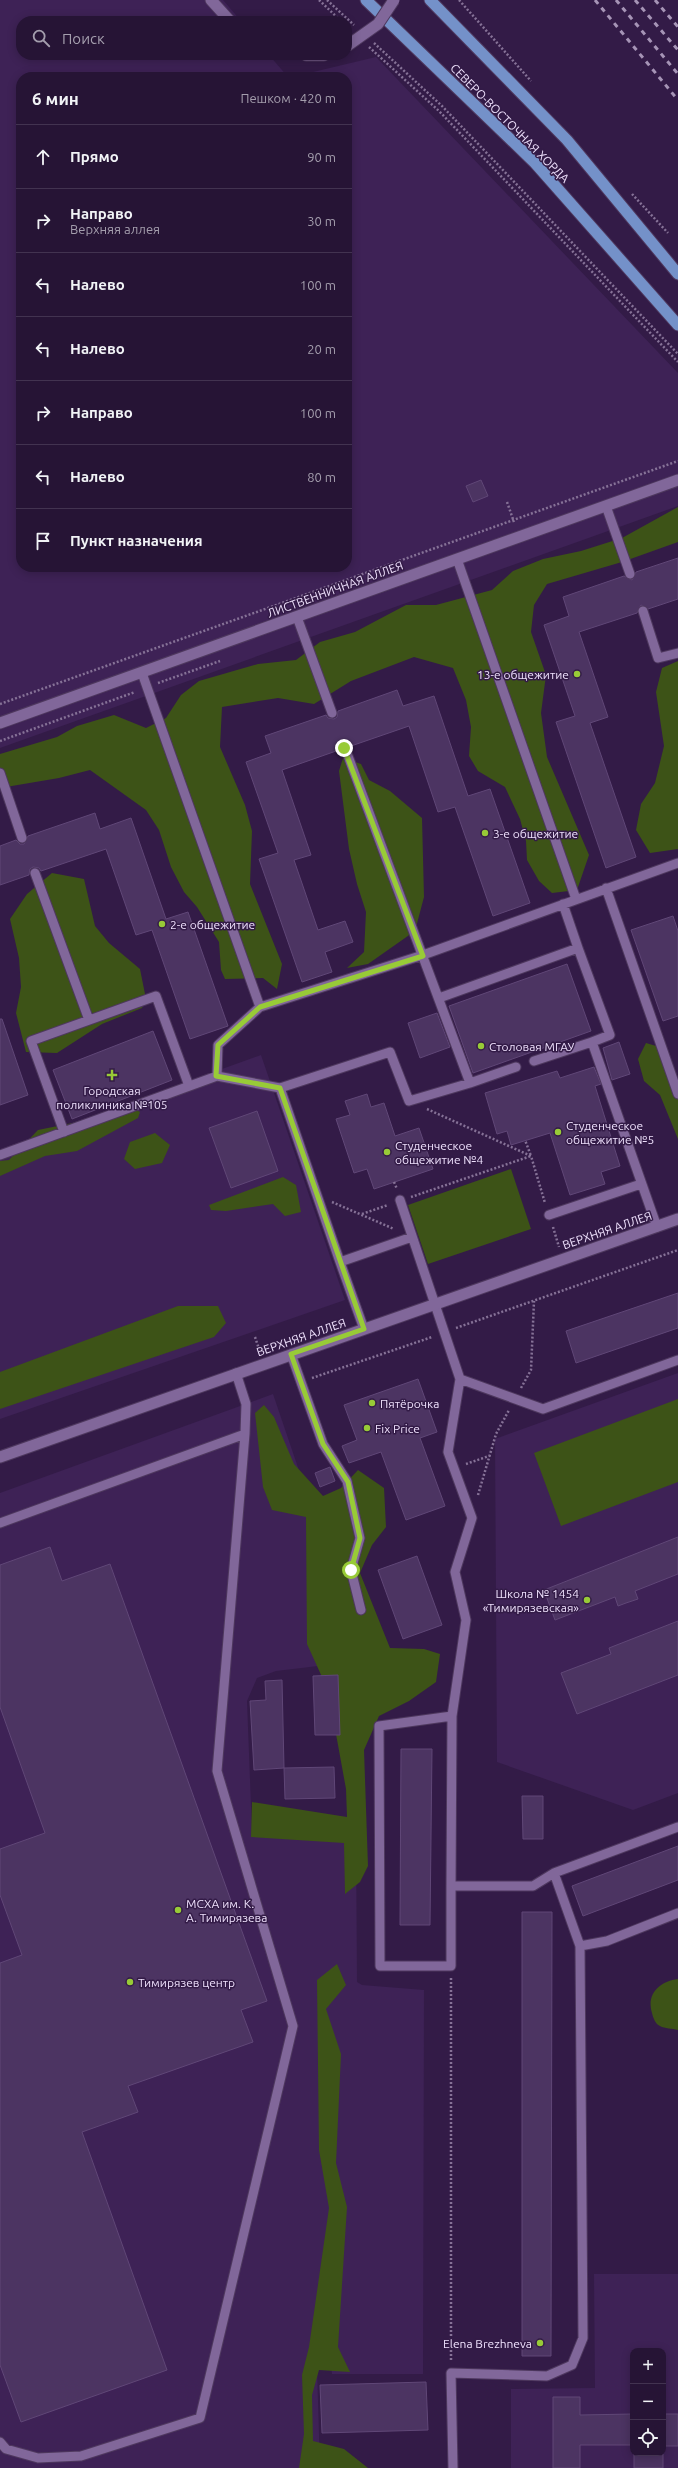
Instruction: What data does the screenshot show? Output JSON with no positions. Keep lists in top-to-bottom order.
{
  "streets": {
    "main road": ["СЕВЕРО-ВОСТОЧНАЯ ХОРДА"],
    "street": ["ЛИСТВЕННИЧНАЯ АЛЛЕЯ", "ВЕРХНЯЯ АЛЛЕЯ"]
  },
  "places": {
    "other": [
      "13-е общежитие",
      "3-е общежитие",
      "2-е общежитие",
      "Столовая МГАУ",
      "Студенческое общежитие №5",
      "Студенческое общежитие №4",
      "Пятёрочка",
      "Fix Price",
      "Школа № 1454 «Тимирязевская»",
      "МСХА им. К. А. Тимирязева",
      "Тимирязев центр",
      "Elena Brezhneva"
    ],
    "health": ["Городская поликлиника №105"]
  },
  "page": {
    "search": "Поиск",
    "heading": ["6 мин", "Пешком · 420 m"],
    "list": [
      ["Прямо", "90 m"],
      ["Направо", "Верхняя аллея", "30 m"],
      ["Налево", "100 m"],
      ["Налево", "20 m"],
      ["Направо", "100 m"],
      ["Налево", "80 m"],
      "Пункт назначения"
    ],
    "map_buttons": ["+", "−"]
  }
}
